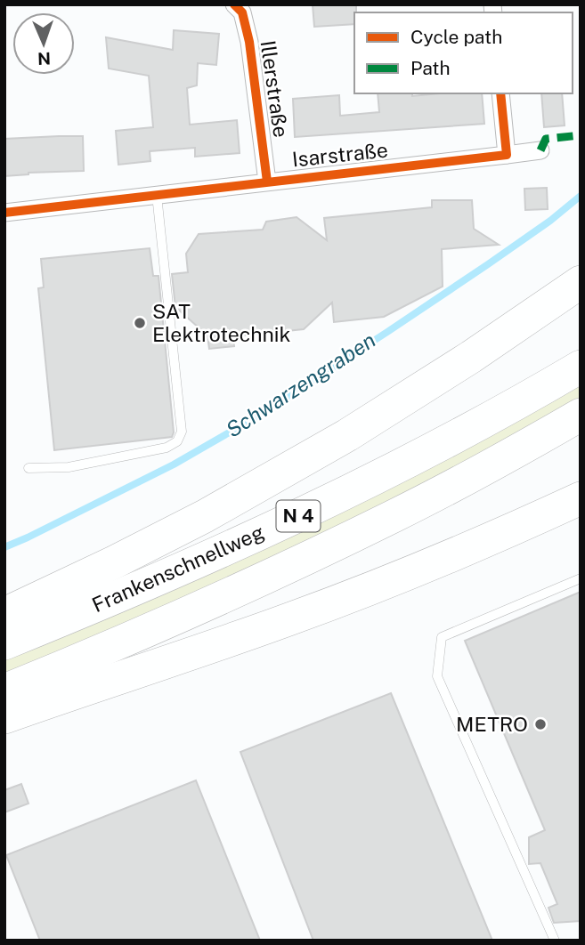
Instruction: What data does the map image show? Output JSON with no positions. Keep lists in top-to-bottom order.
{
  "streets": {
    "highway": ["N 4", "Frankenschnellweg"],
    "street": ["Illerstraße", "Isarstraße"]
  },
  "crossings": [
    ["Illerstraße", "Isarstraße"]
  ],
  "water": ["Schwarzengraben"],
  "places": ["SAT Elektrotechnik", "METRO"],
  "legend": ["Cycle path", "Path"],
  "north": "bottom"
}
